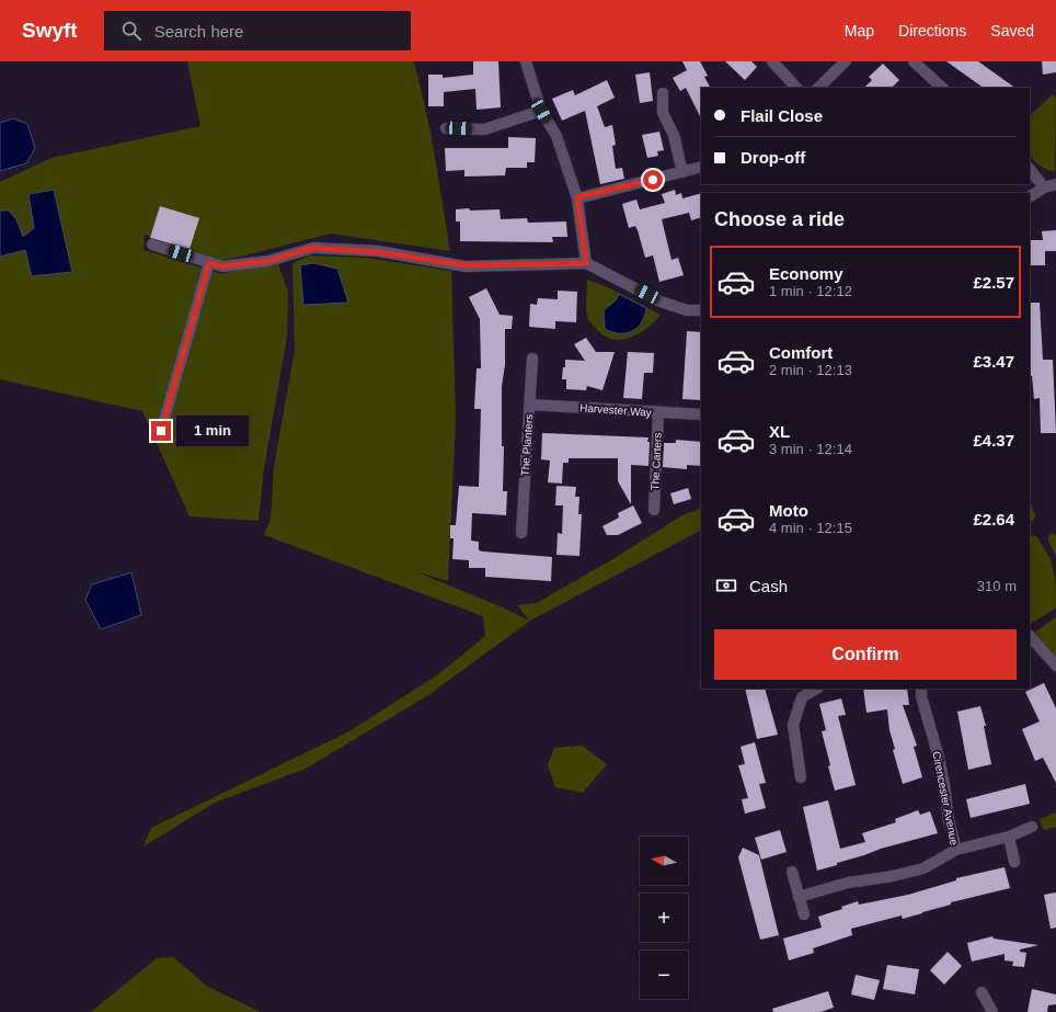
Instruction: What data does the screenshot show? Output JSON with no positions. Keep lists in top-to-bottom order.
{
  "streets": {
    "street": [
      "Harvester Way",
      "The Planters",
      "The Carters",
      "Cirencester Avenue"
    ]
  },
  "crossings": [
    ["Harvester Way", "The Planters"],
    ["Harvester Way", "The Carters"]
  ],
  "north": "left",
  "page": {
    "header": "Swyft",
    "search": "Search here",
    "nav": ["Map", "Directions", "Saved"],
    "banner": ["Flail Close", "Drop-off"],
    "heading": "Choose a ride",
    "list": [
      {
        "name": "Economy",
        "note": "1 min · 12:12",
        "value": "£2.57"
      },
      {
        "name": "Comfort",
        "note": "2 min · 12:13",
        "value": "£3.47"
      },
      {
        "name": "XL",
        "note": "3 min · 12:14",
        "value": "£4.37"
      },
      {
        "name": "Moto",
        "note": "4 min · 12:15",
        "value": "£2.64"
      }
    ],
    "bubble": "1 min",
    "pay": ["Cash", "310 m"],
    "buttons": "Confirm",
    "map_buttons": ["+", "−"]
  }
}
